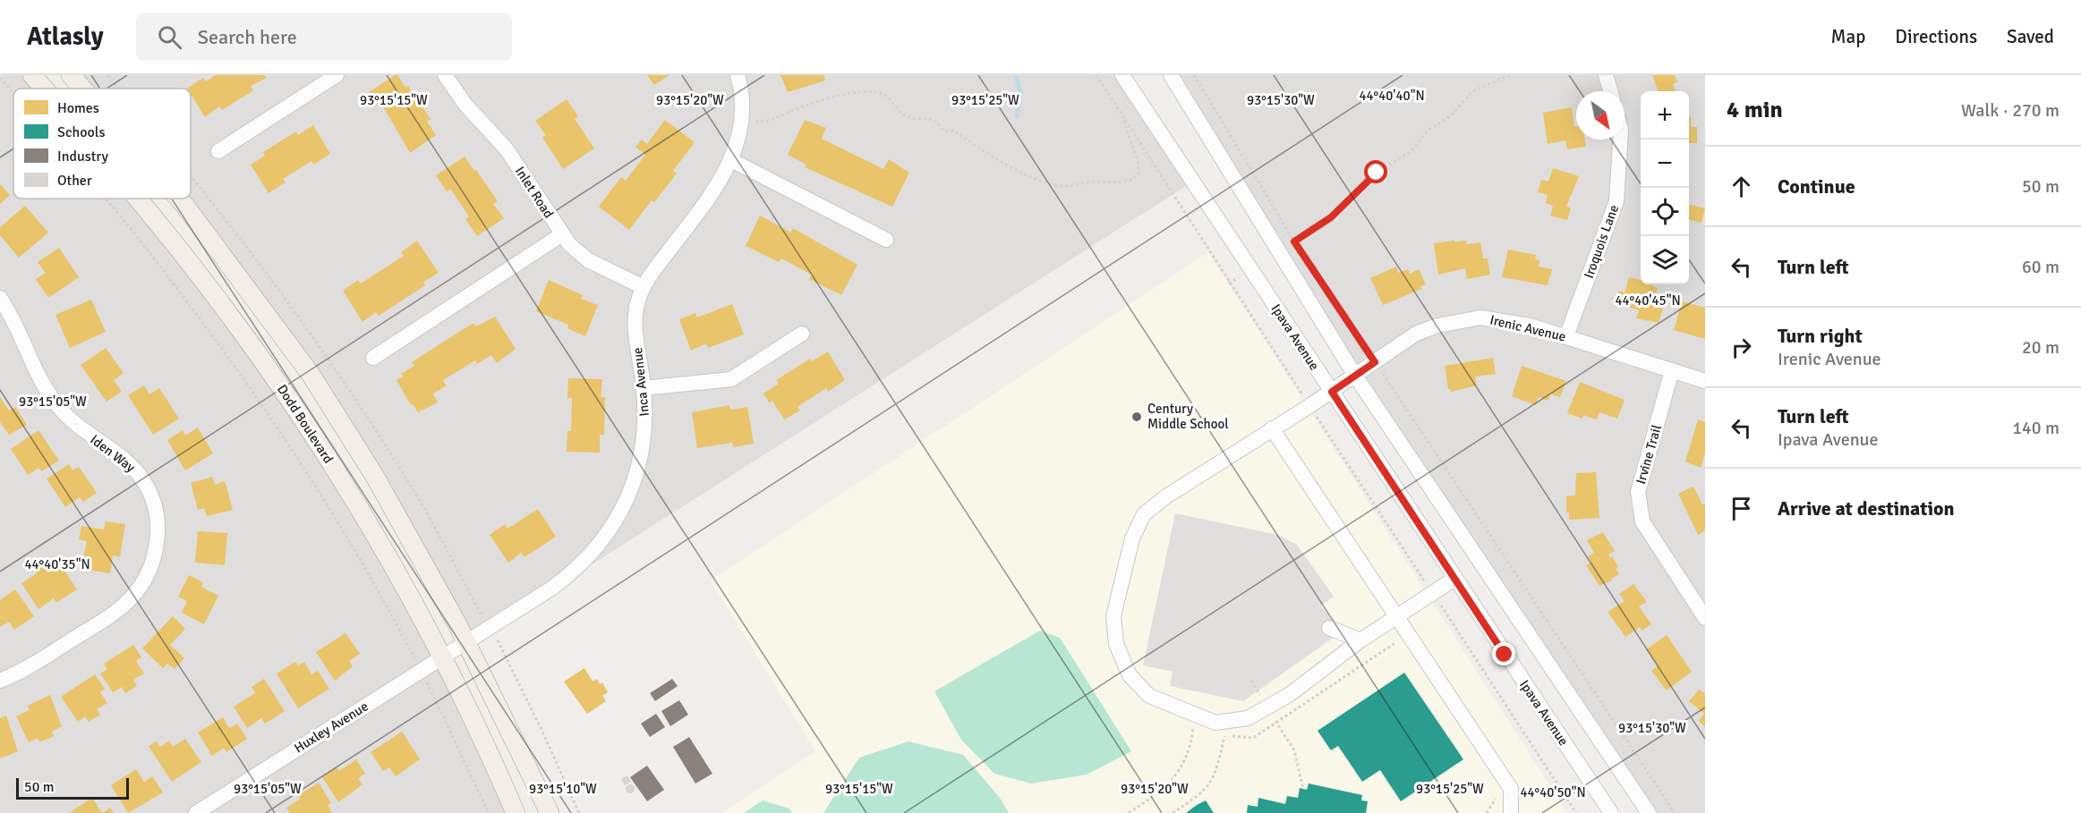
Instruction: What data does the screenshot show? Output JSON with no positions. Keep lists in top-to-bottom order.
{
  "streets": {
    "main road": ["Dodd Boulevard"],
    "street": [
      "Inlet Road",
      "Iroquois Lane",
      "Irenic Avenue",
      "Ipava Avenue",
      "Inca Avenue",
      "Iden Way",
      "Irvine Trail",
      "Huxley Avenue"
    ]
  },
  "crossings": [
    ["Inlet Road", "Inca Avenue"],
    ["Iroquois Lane", "Irenic Avenue"],
    ["Irenic Avenue", "Ipava Avenue"],
    ["Irenic Avenue", "Irvine Trail"],
    ["Inca Avenue", "Huxley Avenue"],
    ["Dodd Boulevard", "Huxley Avenue"]
  ],
  "places": ["Century Middle School"],
  "legend": [
    "Homes",
    "Schools",
    "Industry",
    "Other"
  ],
  "scale_bar": "50 m",
  "north": "bottom right",
  "page": {
    "header": "Atlasly",
    "search": "Search here",
    "nav": ["Map", "Directions", "Saved"],
    "heading": ["4 min", "Walk · 270 m"],
    "map_buttons": ["+", "−"],
    "list": [
      ["Continue", "50 m"],
      ["Turn left", "60 m"],
      ["Turn right", "Irenic Avenue", "20 m"],
      ["Turn left", "Ipava Avenue", "140 m"],
      "Arrive at destination"
    ],
    "scale": "50 m"
  },
  "coordinates": [
    "44°40'40\"N",
    "93°15'15\"W",
    "93°15'20\"W",
    "93°15'25\"W",
    "93°15'30\"W",
    "44°40'45\"N",
    "93°15'05\"W",
    "44°40'35\"N",
    "93°15'10\"W",
    "44°40'50\"N"
  ]
}
